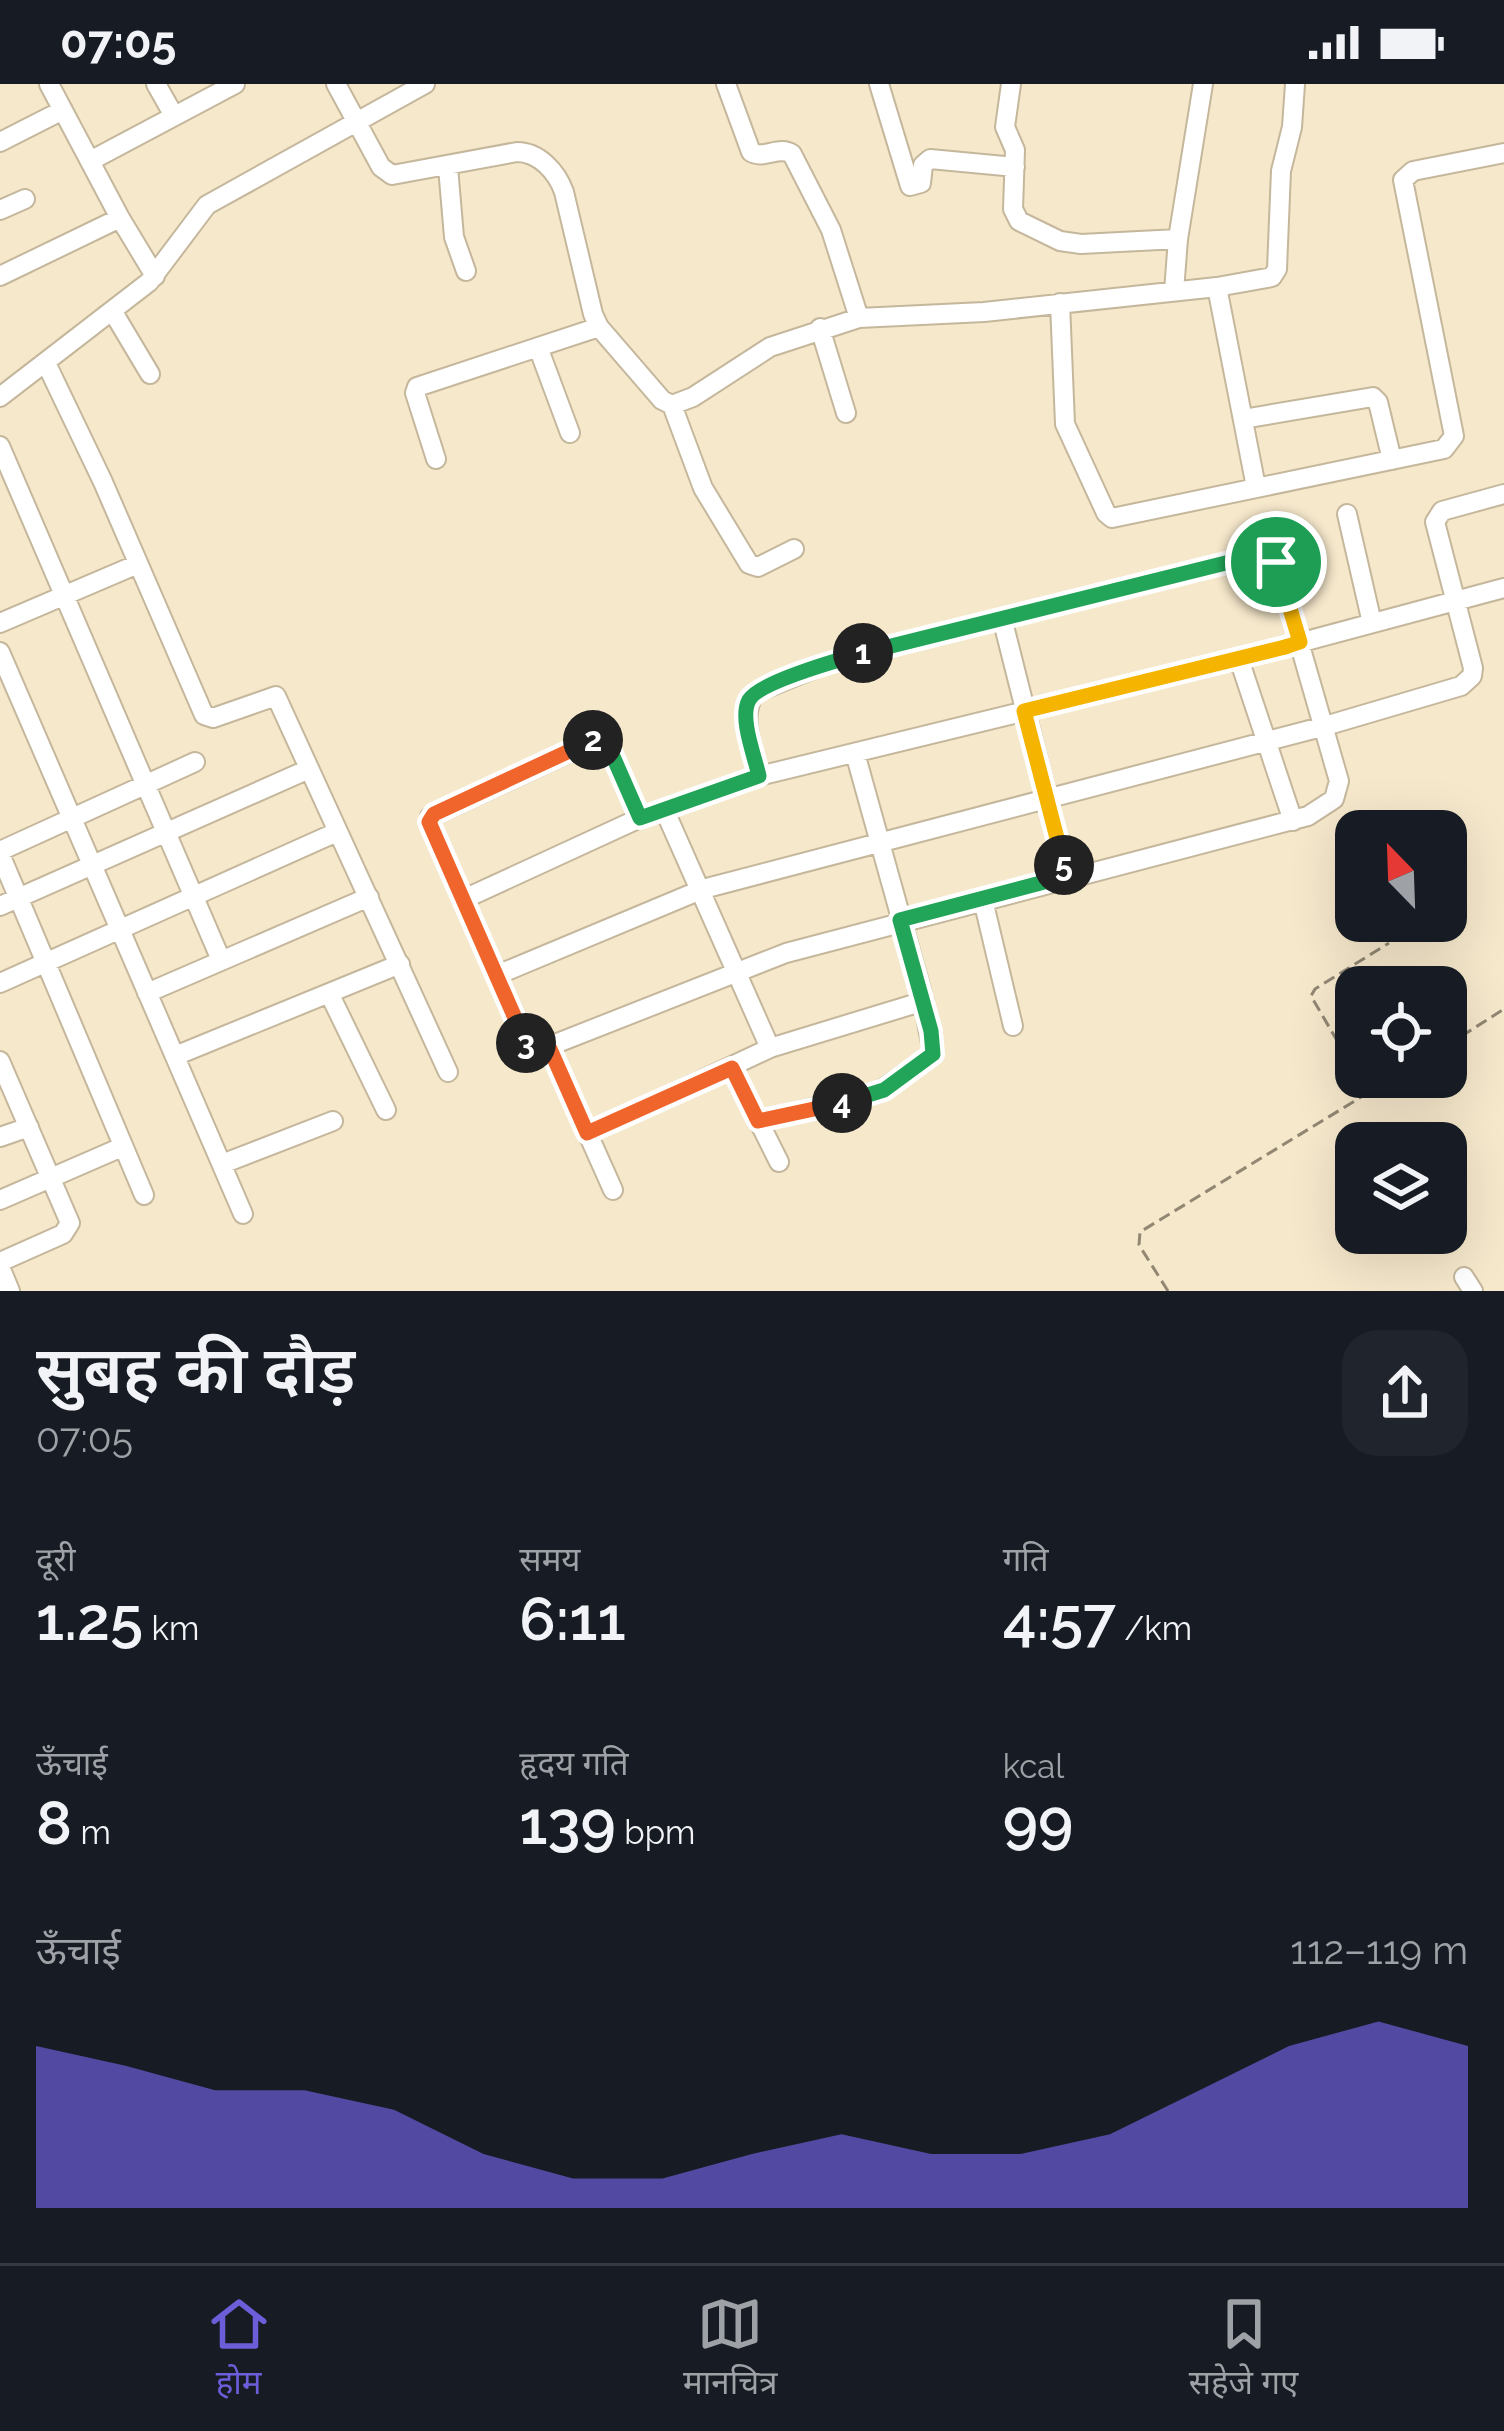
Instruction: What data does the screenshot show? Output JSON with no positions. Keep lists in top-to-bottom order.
{
  "north": "top left",
  "page": {
    "status": "07:05",
    "pins": [
      "1",
      "2",
      "5",
      "3",
      "4"
    ],
    "heading": ["सुबह की दौड़", "07:05"],
    "stats": [
      ["दूरी", "1.25 km"],
      ["समय", "6:11"],
      ["गति", "4:57 /km"],
      ["ऊँचाई", "8 m"],
      ["हृदय गति", "139 bpm"],
      ["kcal", "99"]
    ],
    "chart": ["ऊँचाई", "112–119 m"],
    "tabs": ["होम", "मानचित्र", "सहेजे गए"]
  }
}
